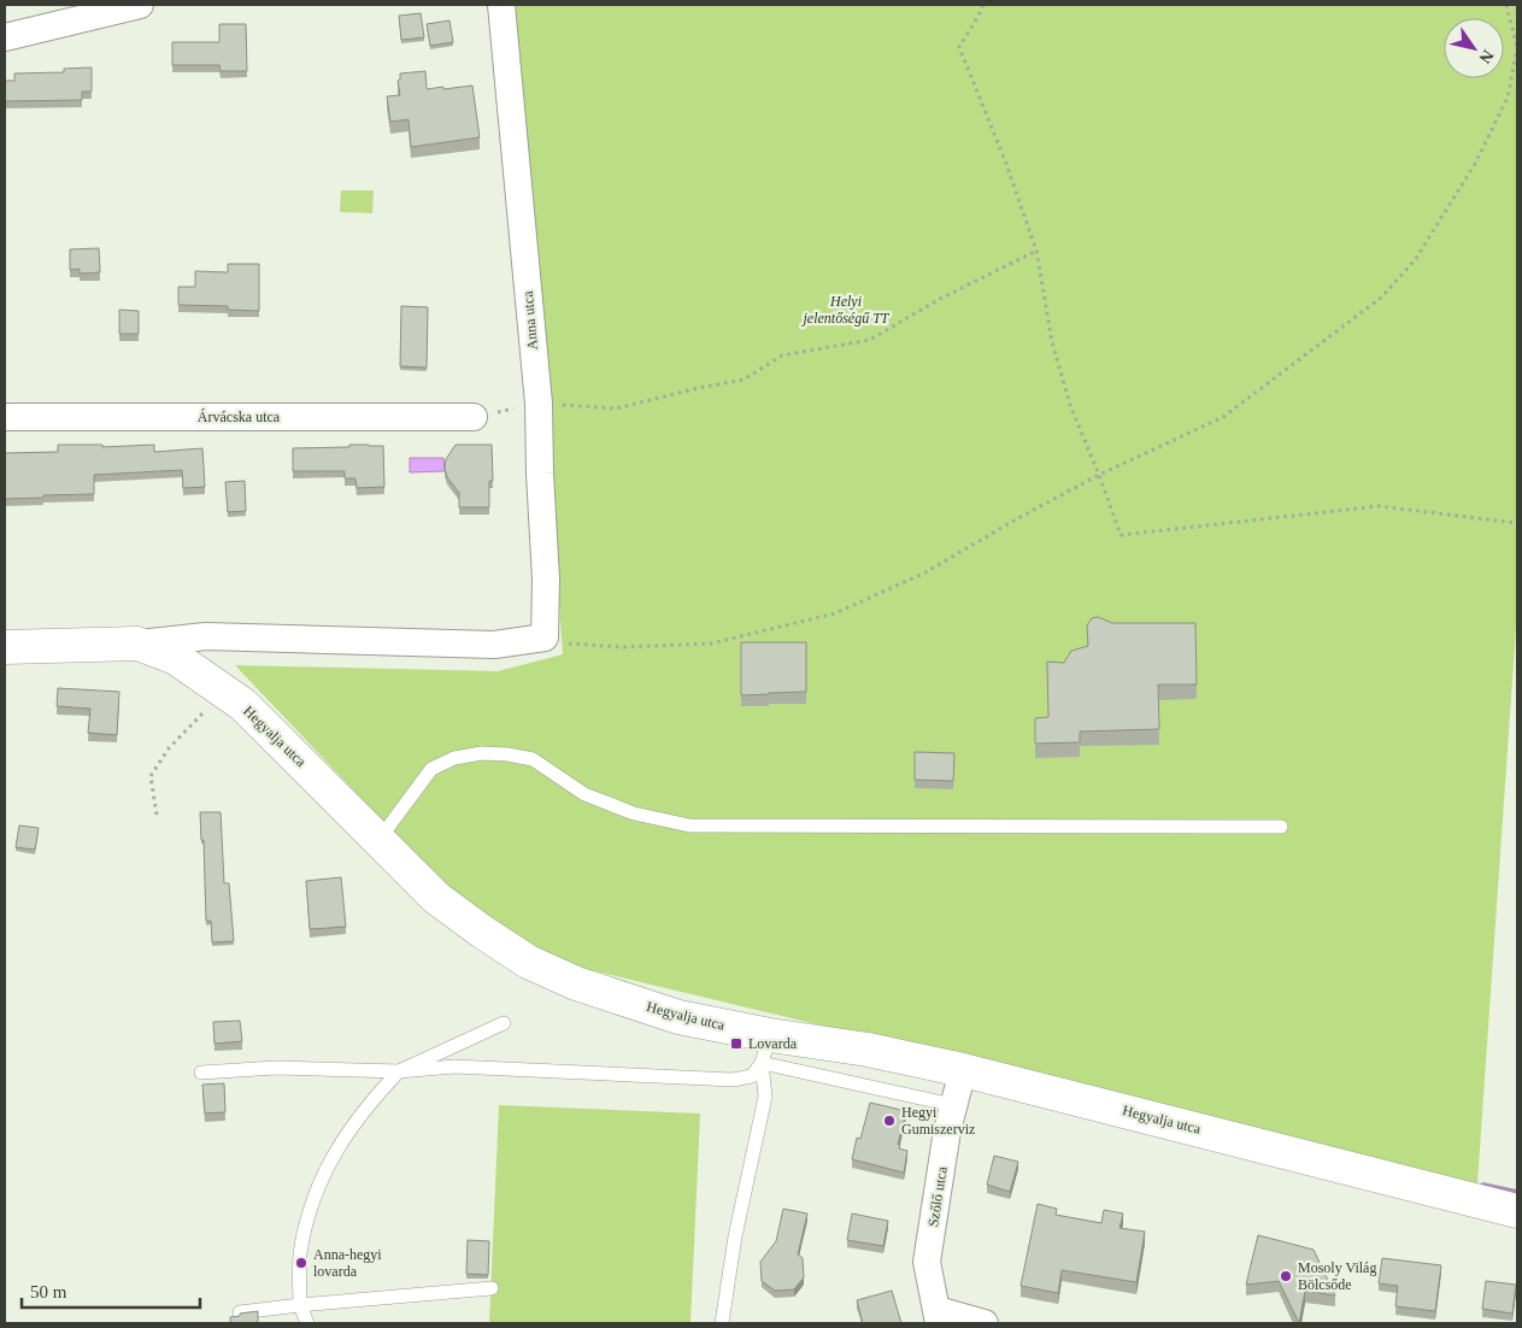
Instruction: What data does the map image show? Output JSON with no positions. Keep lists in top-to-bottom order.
{
  "streets": {
    "street": [
      "Anna utca",
      "Árvácska utca",
      "Hegyalja utca",
      "Szőlő utca"
    ]
  },
  "crossings": [
    ["Hegyalja utca", "Szőlő utca"]
  ],
  "parks": ["Helyi jelentőségű TT"],
  "places": {
    "transit": ["Lovarda"],
    "other": ["Hegyi Gumiszerviz", "Anna-hegyi lovarda", "Mosoly Világ Bölcsőde"]
  },
  "scale_bar": "50 m",
  "north": "bottom right"
}
